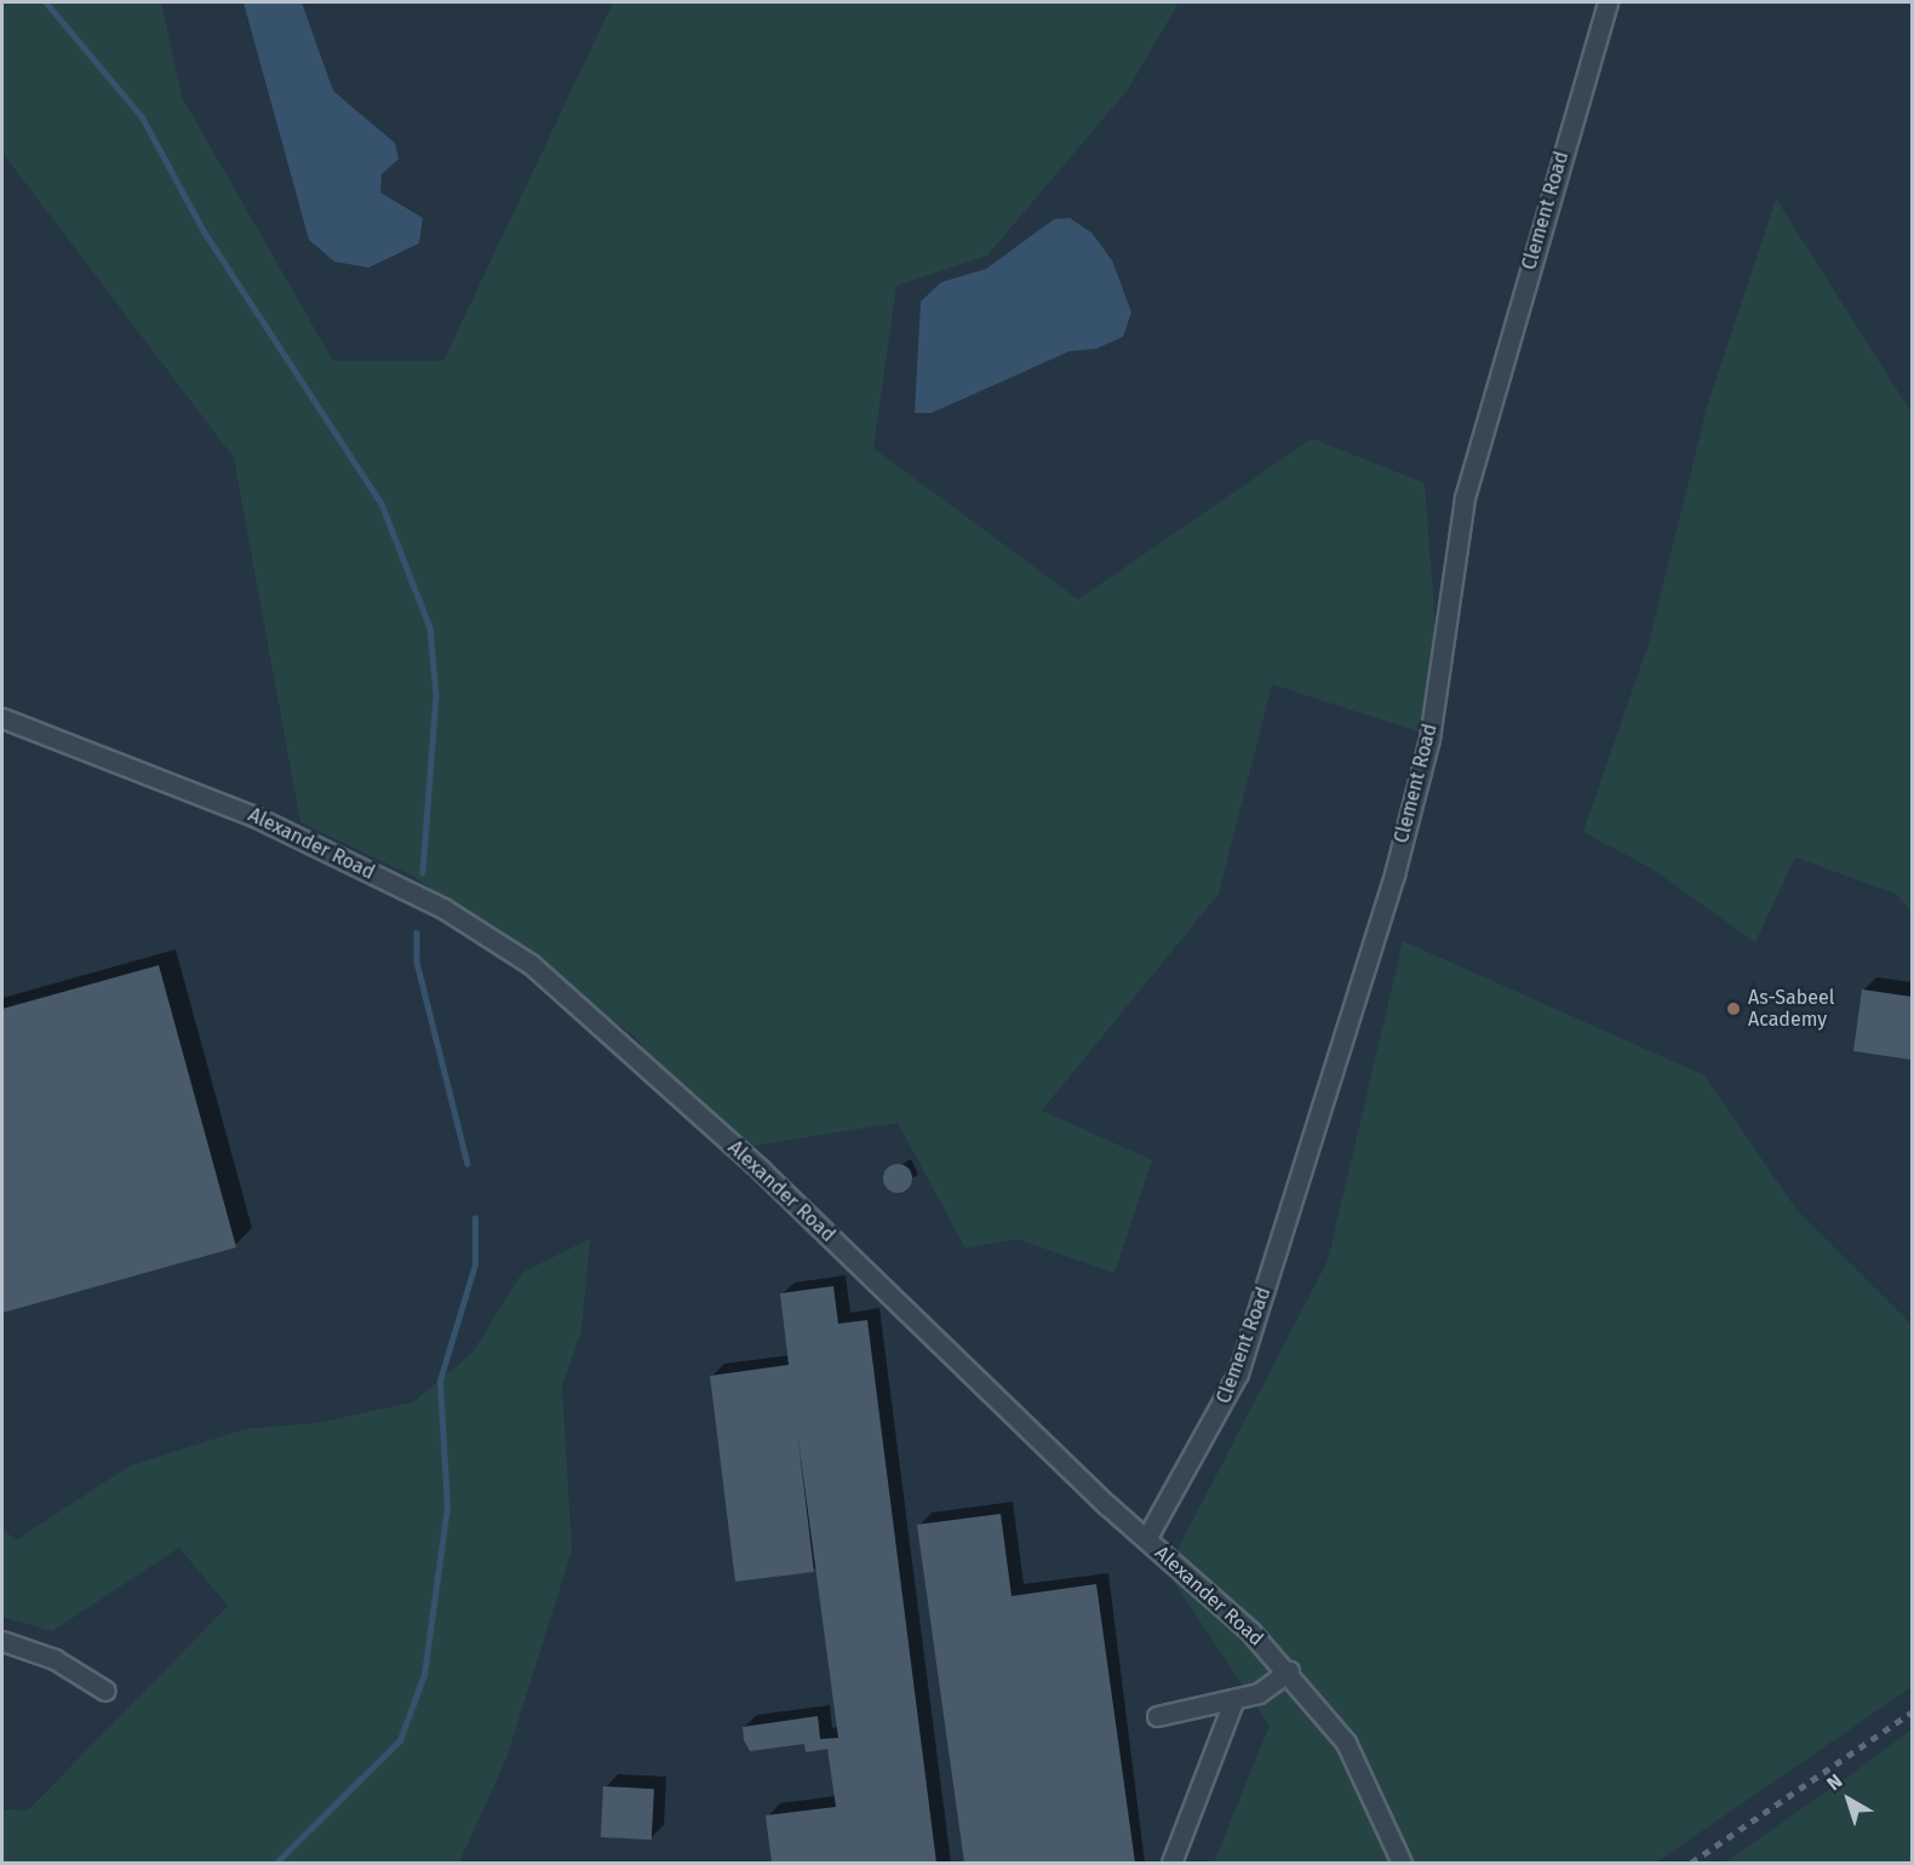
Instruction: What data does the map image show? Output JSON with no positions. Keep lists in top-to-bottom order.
{
  "streets": {
    "street": ["Clement Road", "Alexander Road"]
  },
  "crossings": [
    ["Clement Road", "Alexander Road"]
  ],
  "places": ["As-Sabeel Academy"],
  "north": "top left"
}
